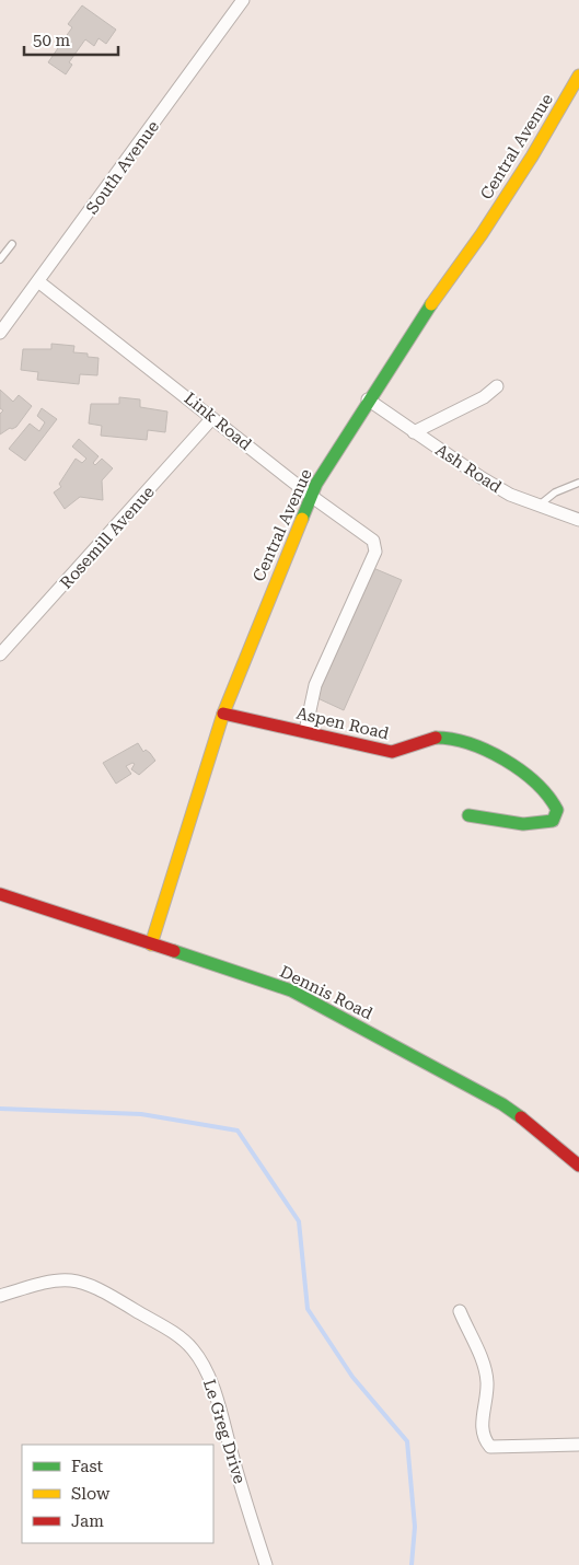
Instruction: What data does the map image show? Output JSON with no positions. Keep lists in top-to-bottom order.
{
  "streets": {
    "street": [
      "Central Avenue",
      "South Avenue",
      "Link Road",
      "Ash Road",
      "Rosemill Avenue",
      "Aspen Road",
      "Dennis Road",
      "Le Greg Drive"
    ]
  },
  "crossings": [
    ["Central Avenue", "Link Road"],
    ["Central Avenue", "Ash Road"],
    ["Central Avenue", "Aspen Road"],
    ["Central Avenue", "Dennis Road"],
    ["South Avenue", "Link Road"],
    ["Link Road", "Rosemill Avenue"],
    ["Link Road", "Aspen Road"]
  ],
  "legend": ["Fast", "Slow", "Jam"],
  "scale_bar": "50 m"
}
